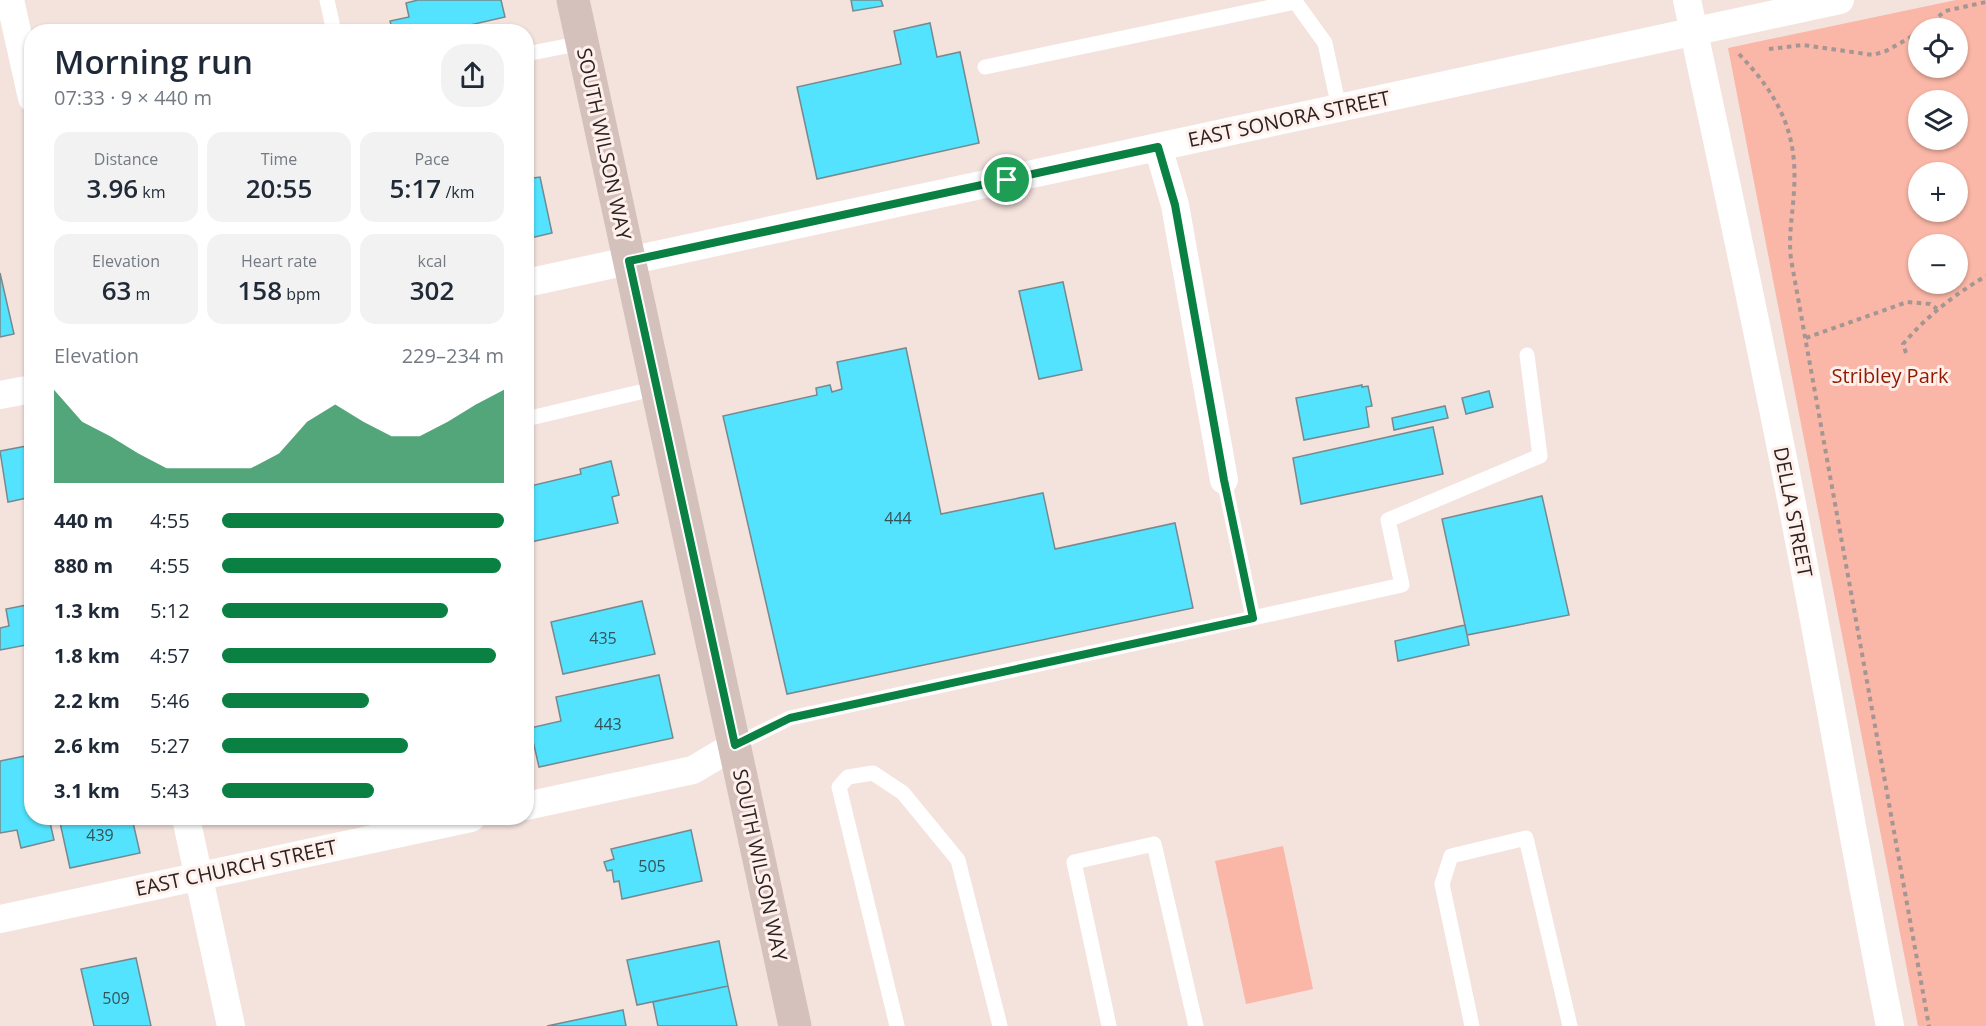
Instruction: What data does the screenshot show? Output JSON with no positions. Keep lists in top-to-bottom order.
{
  "streets": {
    "main road": ["SOUTH WILSON WAY"],
    "street": ["EAST SONORA STREET", "DELLA STREET", "EAST CHURCH STREET"]
  },
  "crossings": [
    ["EAST SONORA STREET", "SOUTH WILSON WAY"],
    ["EAST SONORA STREET", "DELLA STREET"]
  ],
  "parks": ["Stribley Park"],
  "house_numbers": [
    "444",
    "435",
    "443",
    "439",
    "505",
    "509"
  ],
  "page": {
    "map_buttons": ["+", "−"],
    "heading": ["Morning run", "07:33 · 9 × 440 m"],
    "stats": [
      ["Distance", "3.96 km"],
      ["Time", "20:55"],
      ["Pace", "5:17 /km"],
      ["Elevation", "63 m"],
      ["Heart rate", "158 bpm"],
      ["kcal", "302"]
    ],
    "chart": ["Elevation", "229–234 m"],
    "list": [
      {
        "name": "440 m",
        "note": "4:55"
      },
      {
        "name": "880 m",
        "note": "4:55"
      },
      {
        "name": "1.3 km",
        "note": "5:12"
      },
      {
        "name": "1.8 km",
        "note": "4:57"
      },
      {
        "name": "2.2 km",
        "note": "5:46"
      },
      {
        "name": "2.6 km",
        "note": "5:27"
      },
      {
        "name": "3.1 km",
        "note": "5:43"
      }
    ]
  }
}
